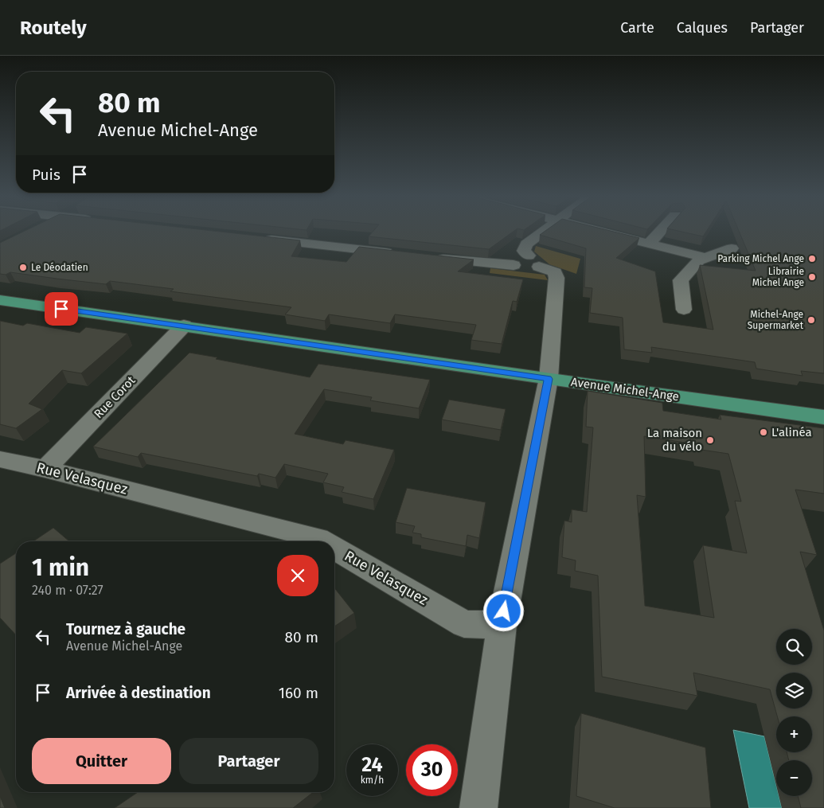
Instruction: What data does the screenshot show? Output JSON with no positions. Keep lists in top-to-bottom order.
{
  "streets": {
    "main road": ["Avenue Michel-Ange"],
    "street": ["Rue Corot", "Rue Velasquez"]
  },
  "crossings": [
    ["Avenue Michel-Ange", "Rue Corot"],
    ["Rue Corot", "Rue Velasquez"]
  ],
  "places": [
    "Parking Michel Ange",
    "Le Déodatien",
    "Librairie Michel Ange",
    "Michel-Ange Supermarket",
    "L'alinéa",
    "La maison du vélo"
  ],
  "page": {
    "header": "Routely",
    "nav": ["Carte", "Calques", "Partager"],
    "turn": ["80 m", "Avenue Michel-Ange"],
    "then": "Puis",
    "heading": ["1 min", "240 m · 07:27"],
    "list": [
      {
        "name": "Tournez à gauche",
        "note": "Avenue Michel-Ange",
        "value": "80 m"
      },
      {
        "name": "Arrivée à destination",
        "value": "160 m"
      }
    ],
    "map_buttons": ["+", "−"],
    "buttons": ["Quitter", "Partager"],
    "speed": "24 km/h",
    "limit": "30"
  }
}
